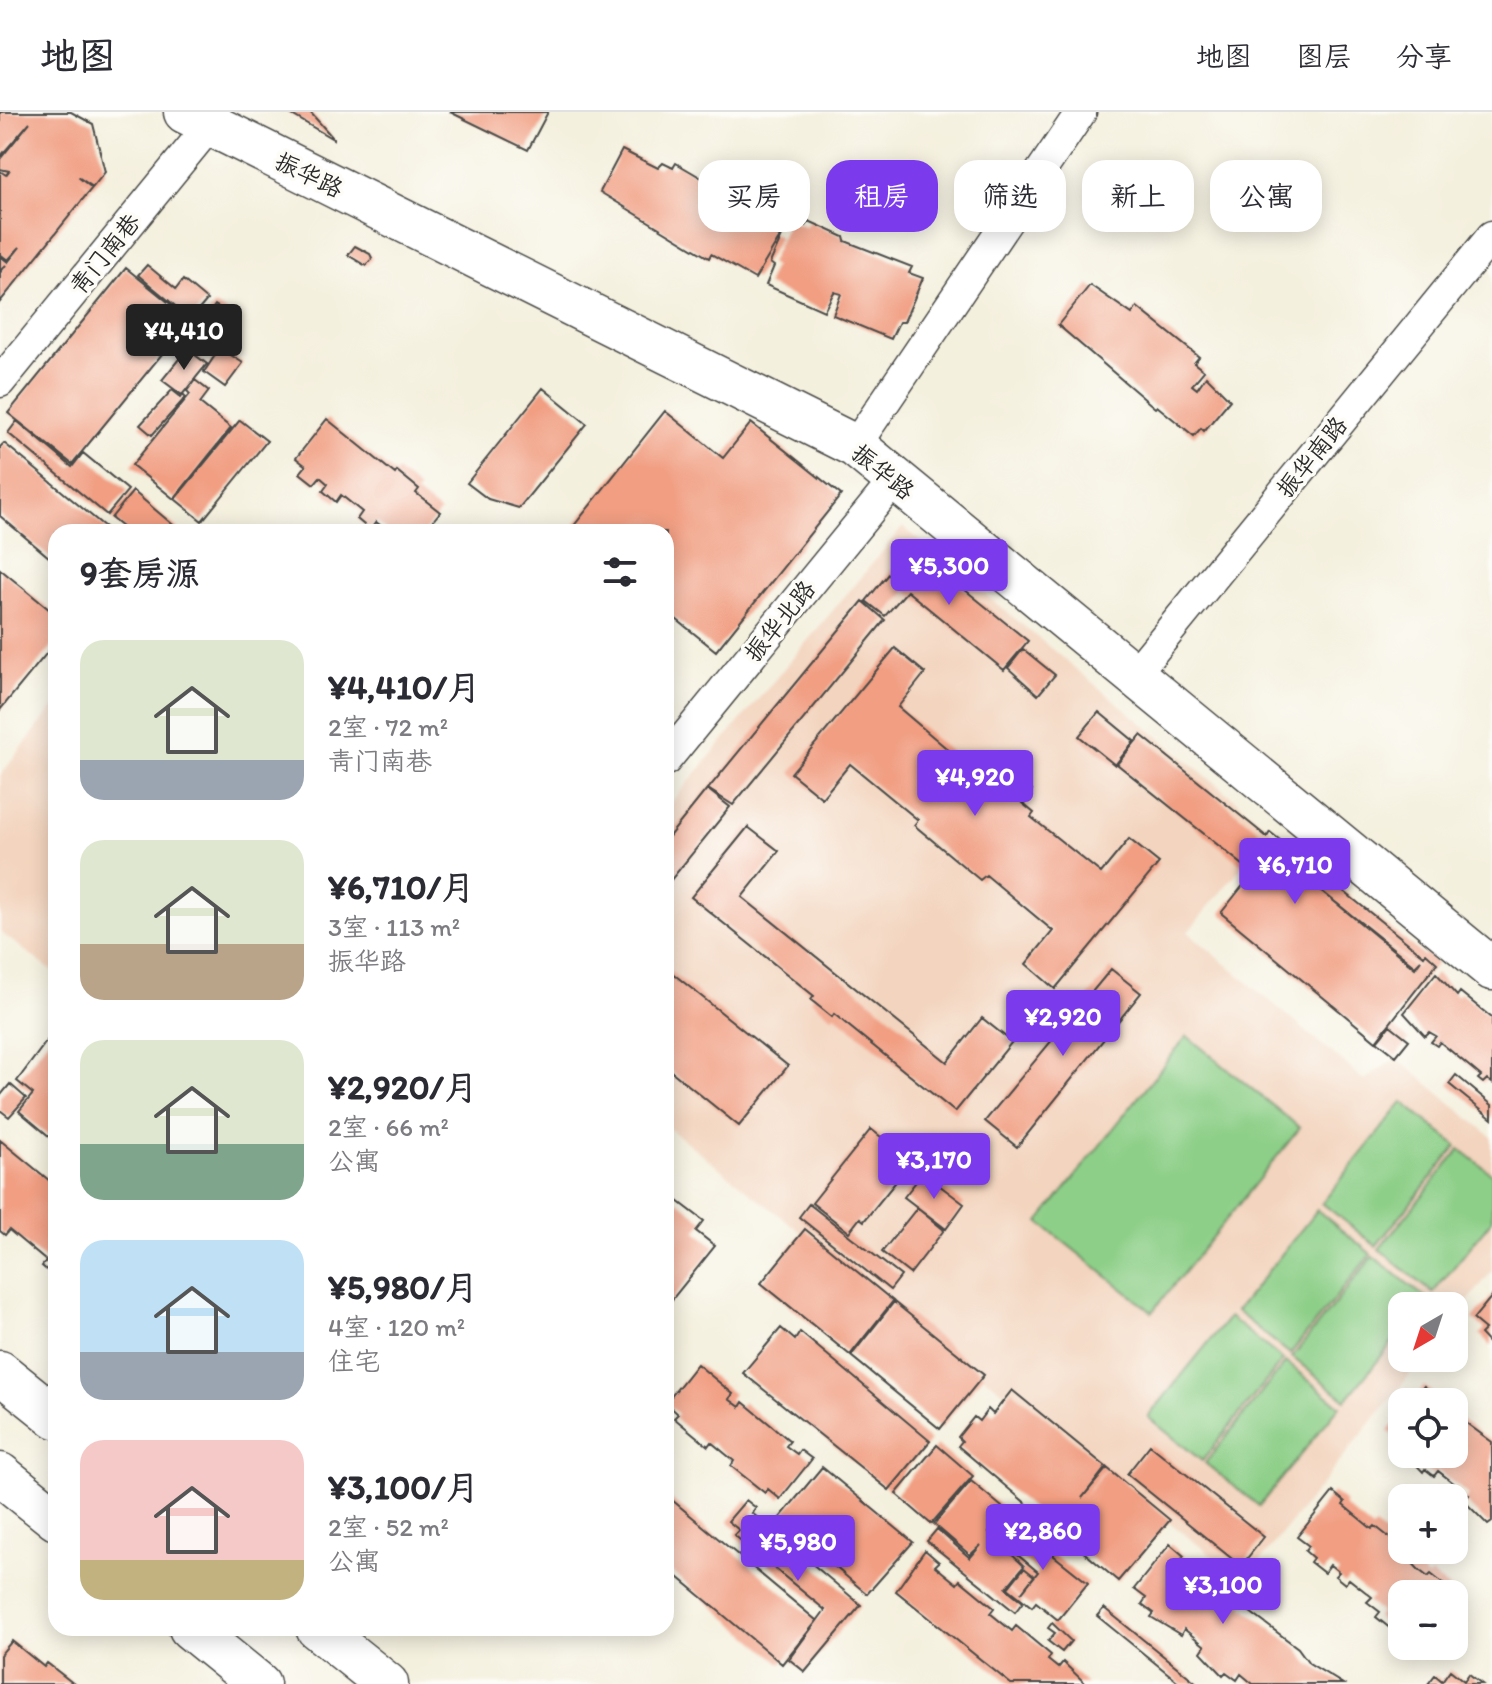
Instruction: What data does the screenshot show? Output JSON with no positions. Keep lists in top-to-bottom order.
{
  "streets": {
    "street": [
      "振华路",
      "青门南巷",
      "振华南路",
      "振华北路"
    ]
  },
  "crossings": [
    ["振华路", "青门南巷"],
    ["振华路", "振华南路"],
    ["振华路", "振华北路"]
  ],
  "north": "bottom left",
  "page": {
    "header": "地图",
    "nav": ["地图", "图层", "分享"],
    "chip": [
      "买房",
      "租房",
      "筛选",
      "新上",
      "公寓"
    ],
    "price": [
      "¥4,410",
      "¥5,300",
      "¥4,920",
      "¥6,710",
      "¥2,920",
      "¥3,170",
      "¥2,860",
      "¥5,980",
      "¥3,100"
    ],
    "heading": "9套房源",
    "list": [
      {
        "name": "¥4,410/月",
        "note": "2室 · 72 m² · 青门南巷"
      },
      {
        "name": "¥6,710/月",
        "note": "3室 · 113 m² · 振华路"
      },
      {
        "name": "¥2,920/月",
        "note": "2室 · 66 m² · 公寓"
      },
      {
        "name": "¥5,980/月",
        "note": "4室 · 120 m² · 住宅"
      },
      {
        "name": "¥3,100/月",
        "note": "2室 · 52 m² · 公寓"
      }
    ],
    "map_buttons": ["+", "−"]
  }
}
